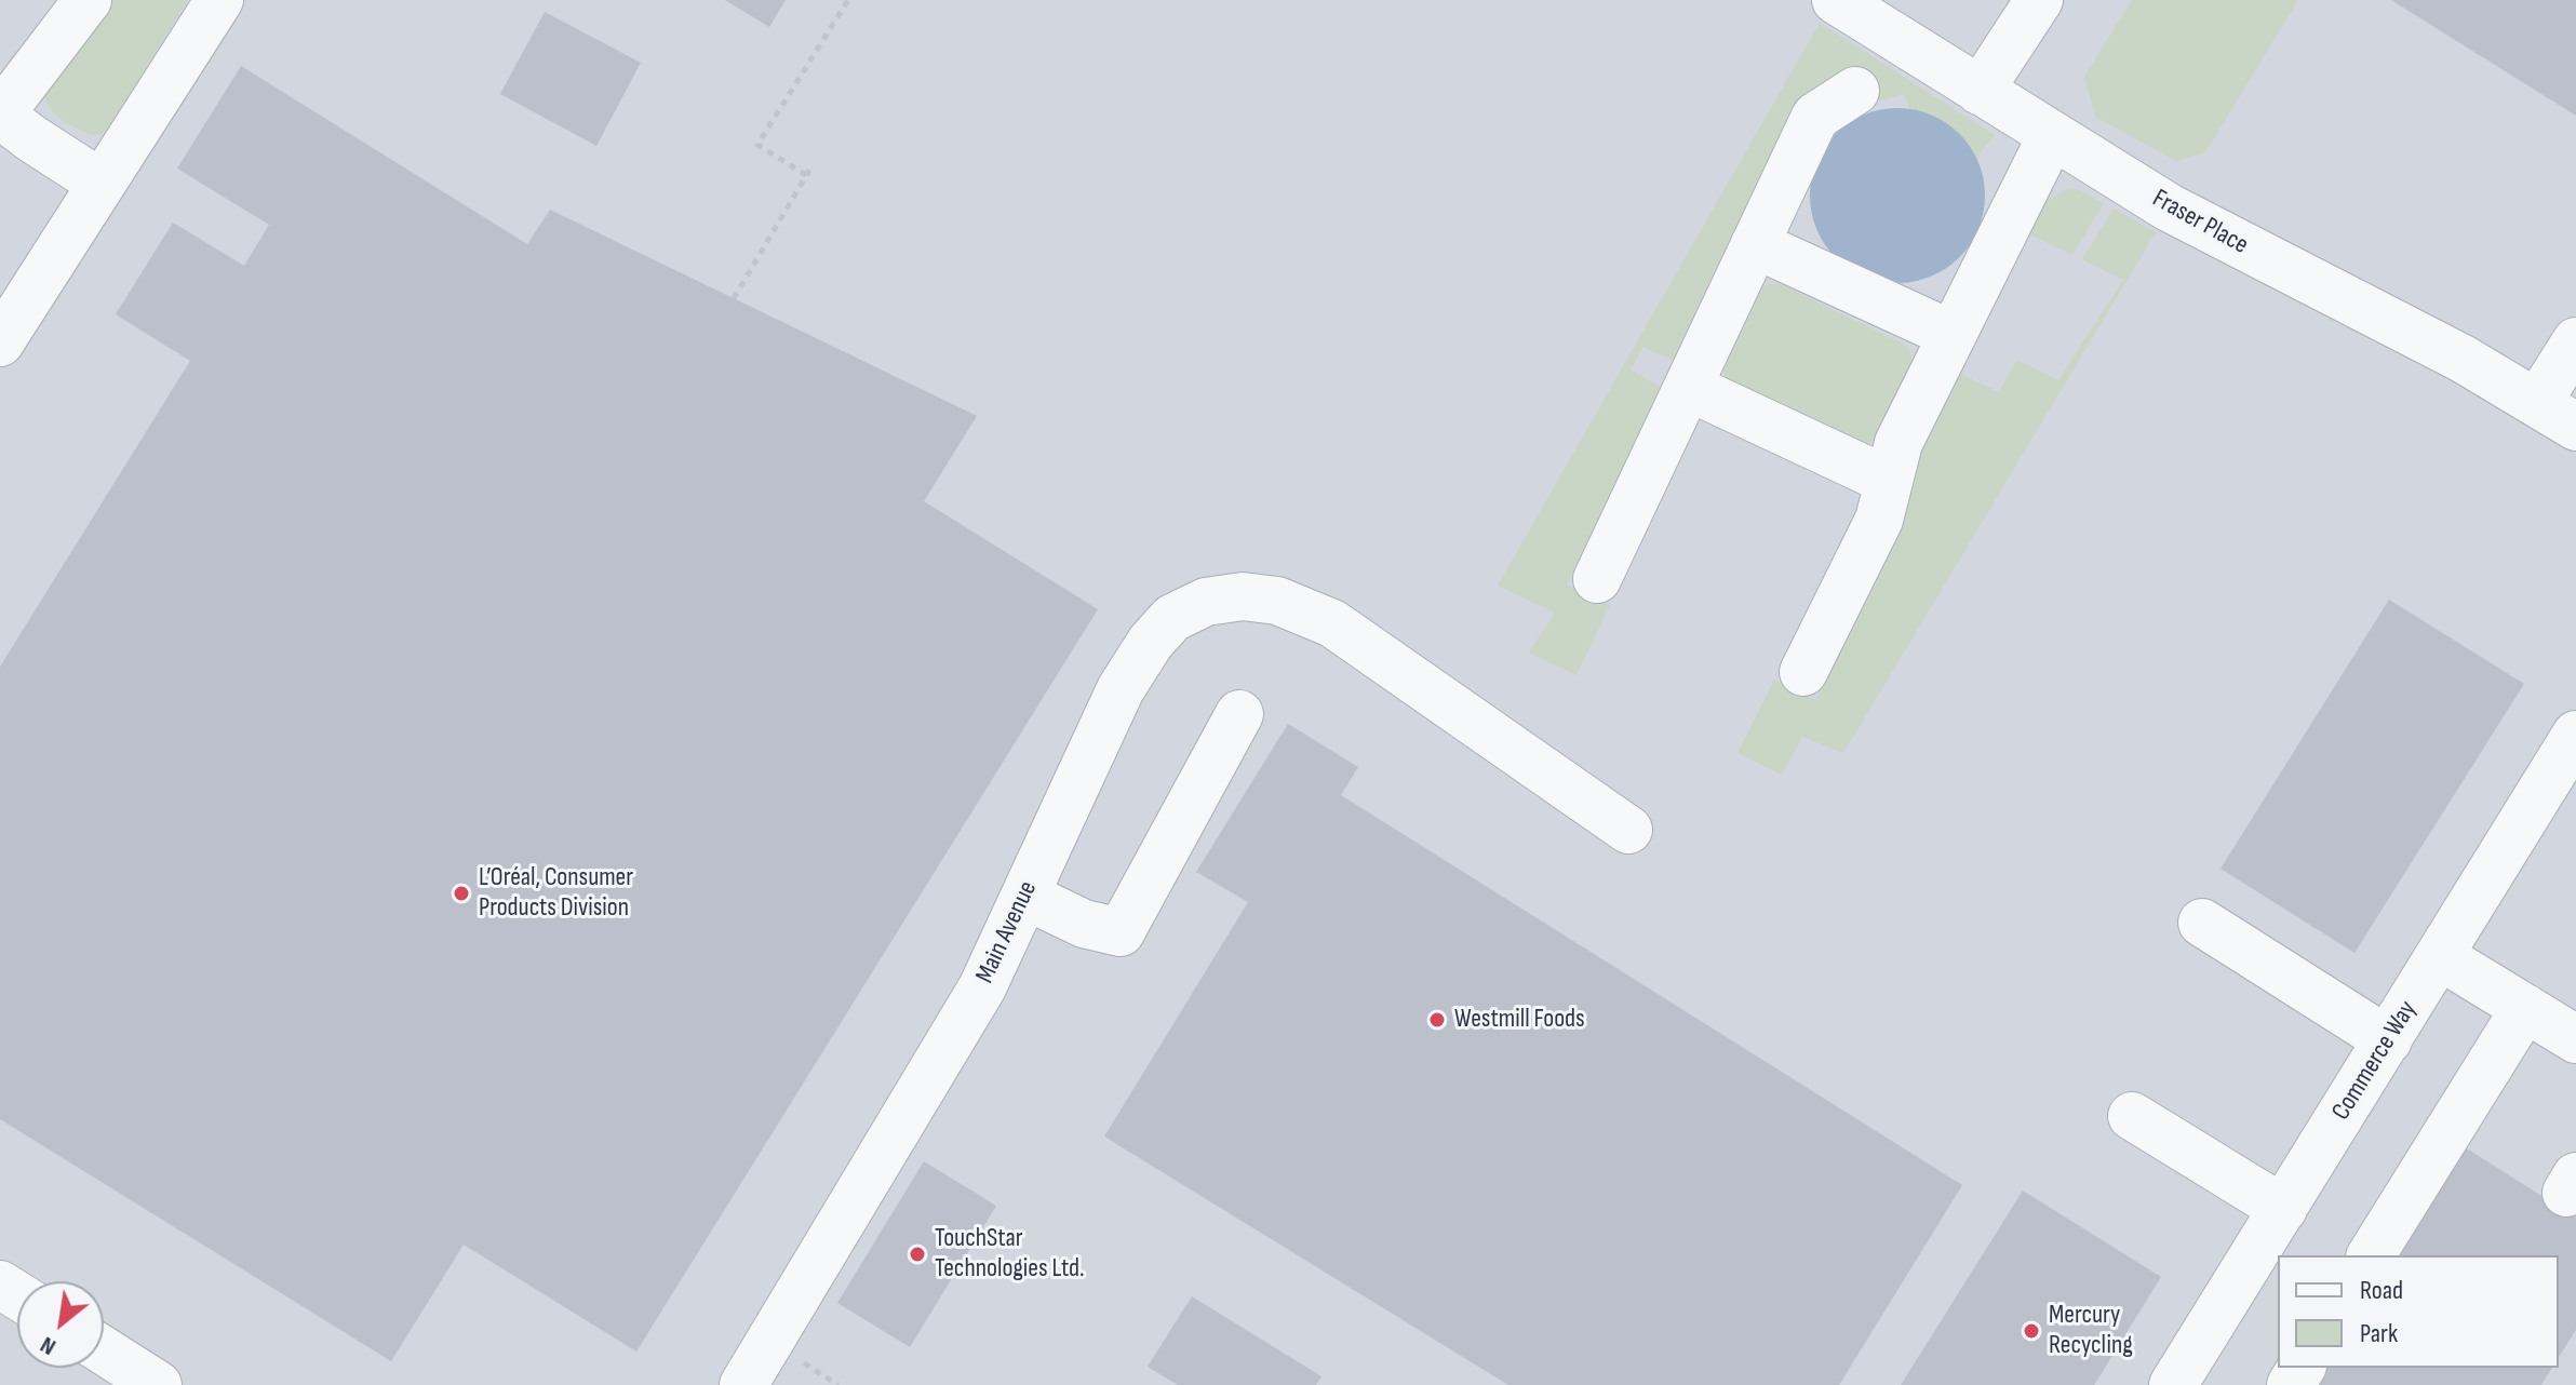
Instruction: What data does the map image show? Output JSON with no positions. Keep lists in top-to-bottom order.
{
  "streets": {
    "street": ["Fraser Place", "Main Avenue", "Commerce Way"]
  },
  "places": [
    "L’Oréal, Consumer Products Division",
    "Westmill Foods",
    "TouchStar Technologies Ltd.",
    "Mercury Recycling"
  ],
  "legend": ["Road", "Park"],
  "north": "bottom left"
}
